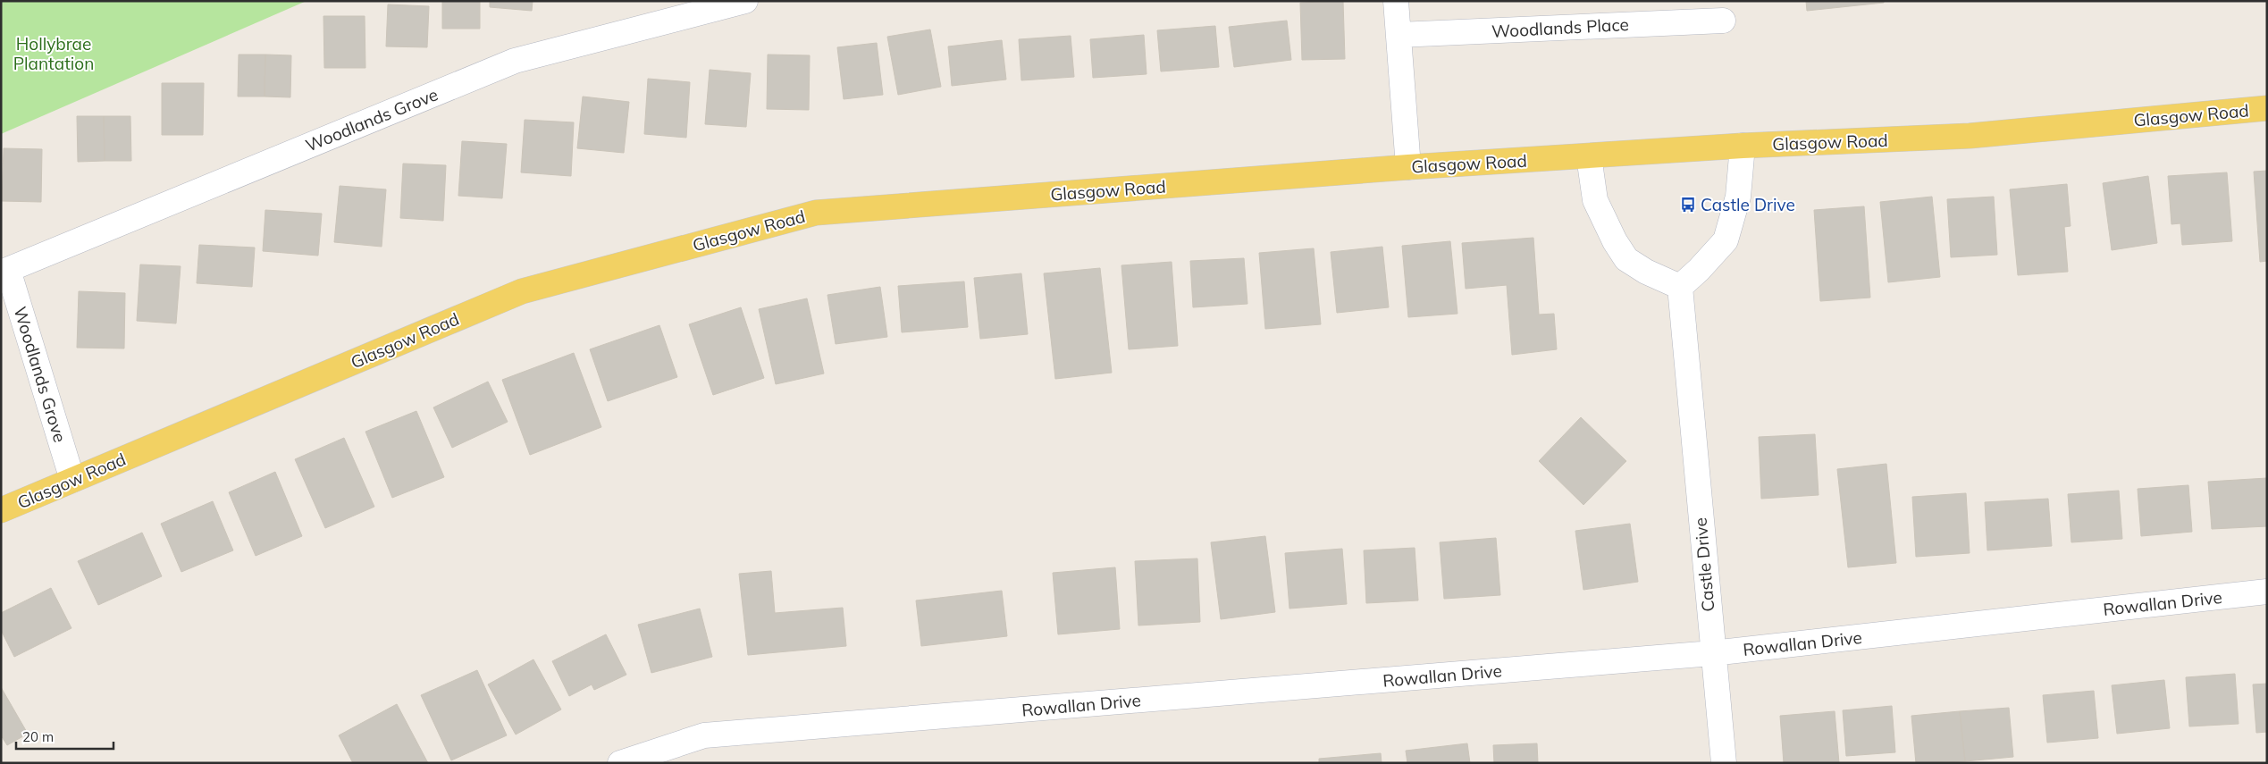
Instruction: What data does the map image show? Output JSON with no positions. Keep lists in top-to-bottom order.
{
  "streets": {
    "main road": ["Glasgow Road"],
    "street": [
      "Woodlands Place",
      "Woodlands Grove",
      "Castle Drive",
      "Rowallan Drive"
    ]
  },
  "crossings": [
    ["Glasgow Road", "Woodlands Grove"],
    ["Castle Drive", "Rowallan Drive"]
  ],
  "parks": ["Hollybrae Plantation"],
  "places": {
    "bus stop": ["Castle Drive"]
  },
  "scale_bar": "20 m"
}
